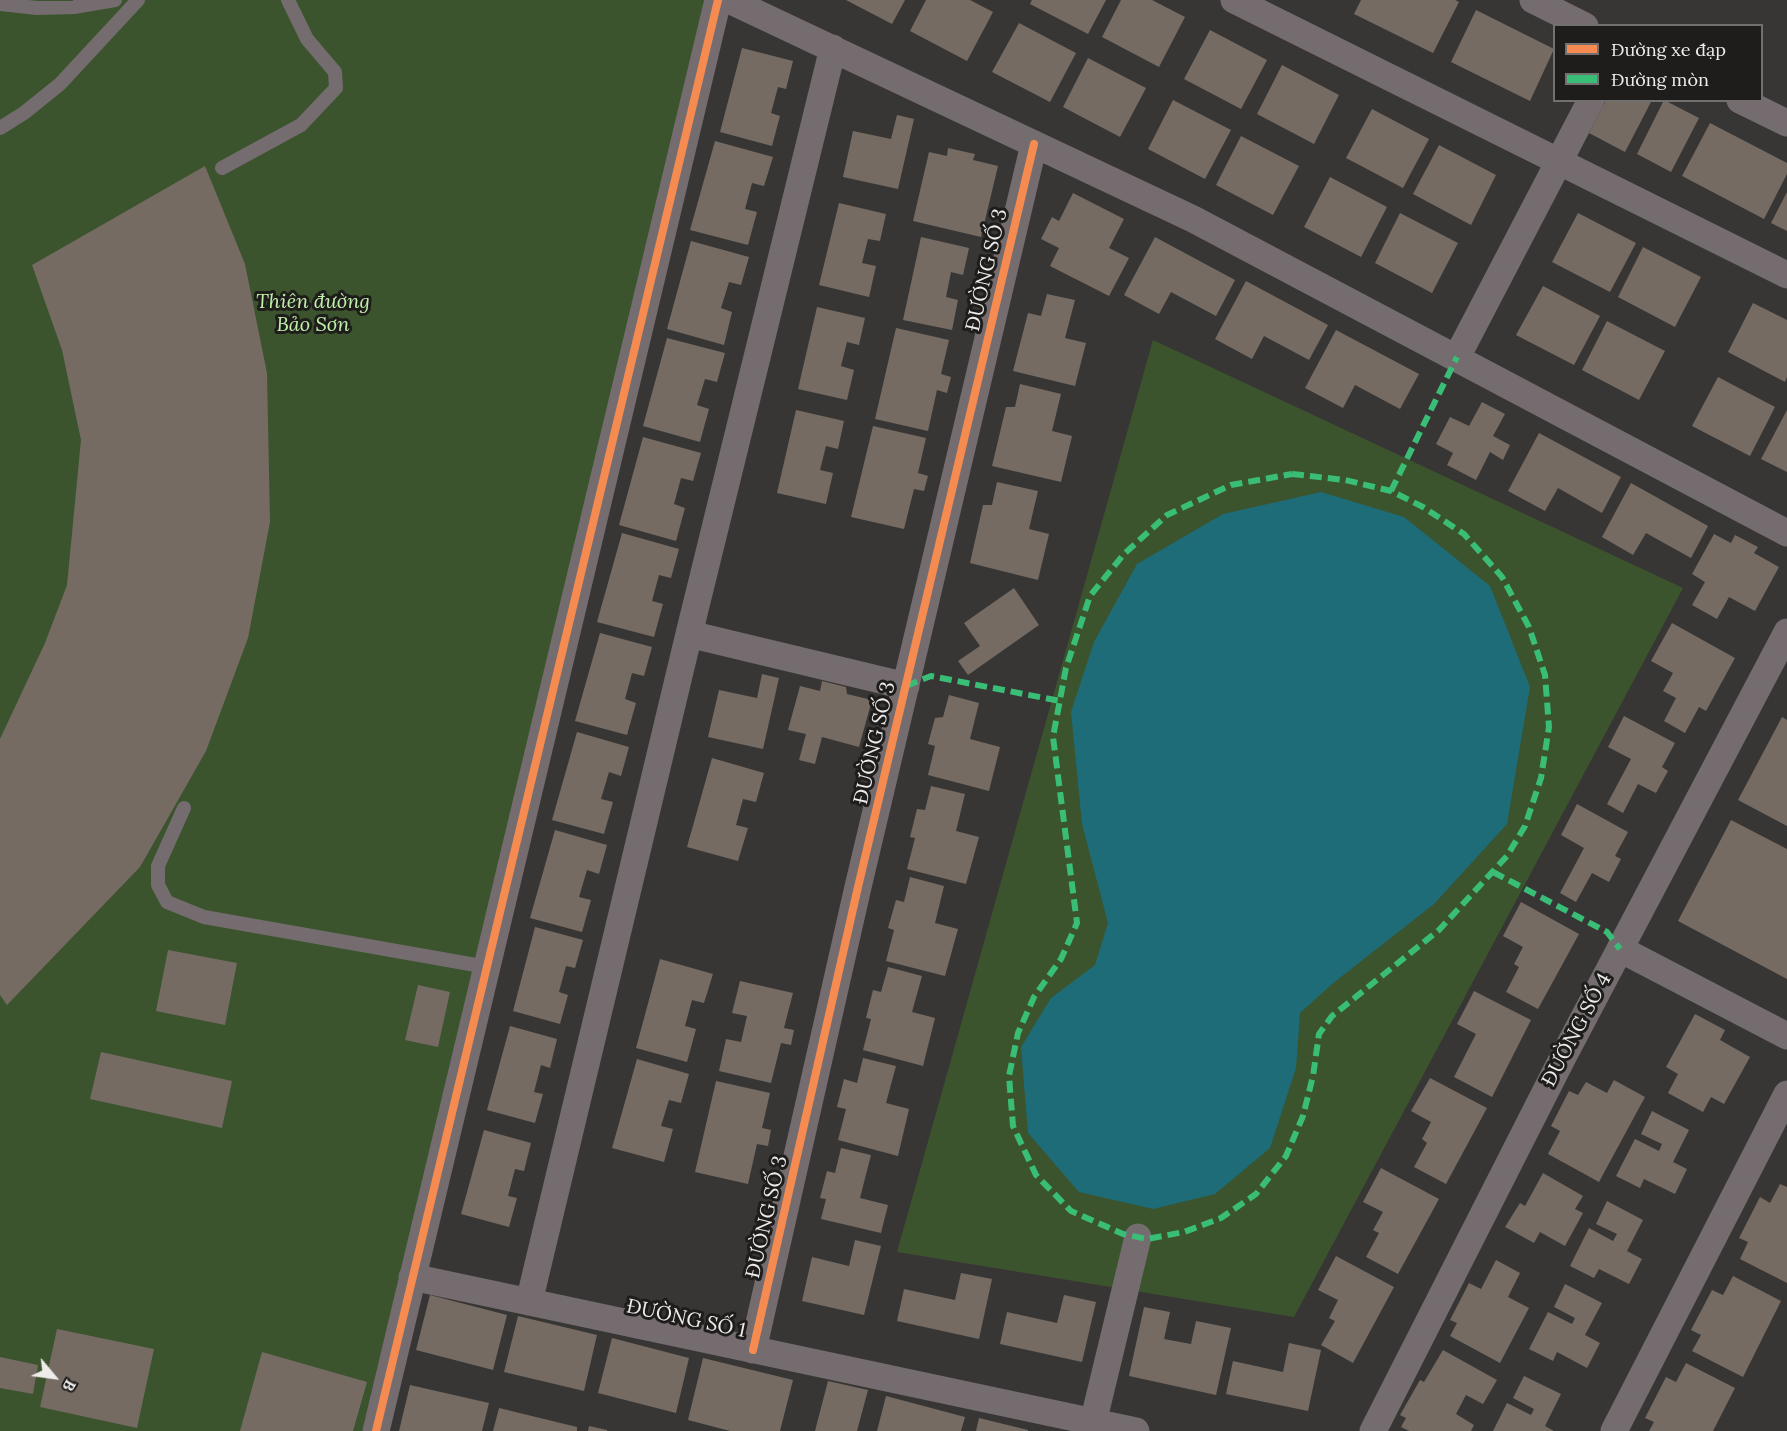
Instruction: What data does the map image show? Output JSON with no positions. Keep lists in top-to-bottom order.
{
  "streets": {
    "street": ["ĐƯỜNG SỐ 3", "ĐƯỜNG SỐ 4", "ĐƯỜNG SỐ 1"]
  },
  "crossings": [
    ["ĐƯỜNG SỐ 3", "ĐƯỜNG SỐ 1"]
  ],
  "parks": ["Thiên đường Bảo Sơn"],
  "legend": ["Đường xe đạp", "Đường mòn"],
  "north": "bottom right"
}
